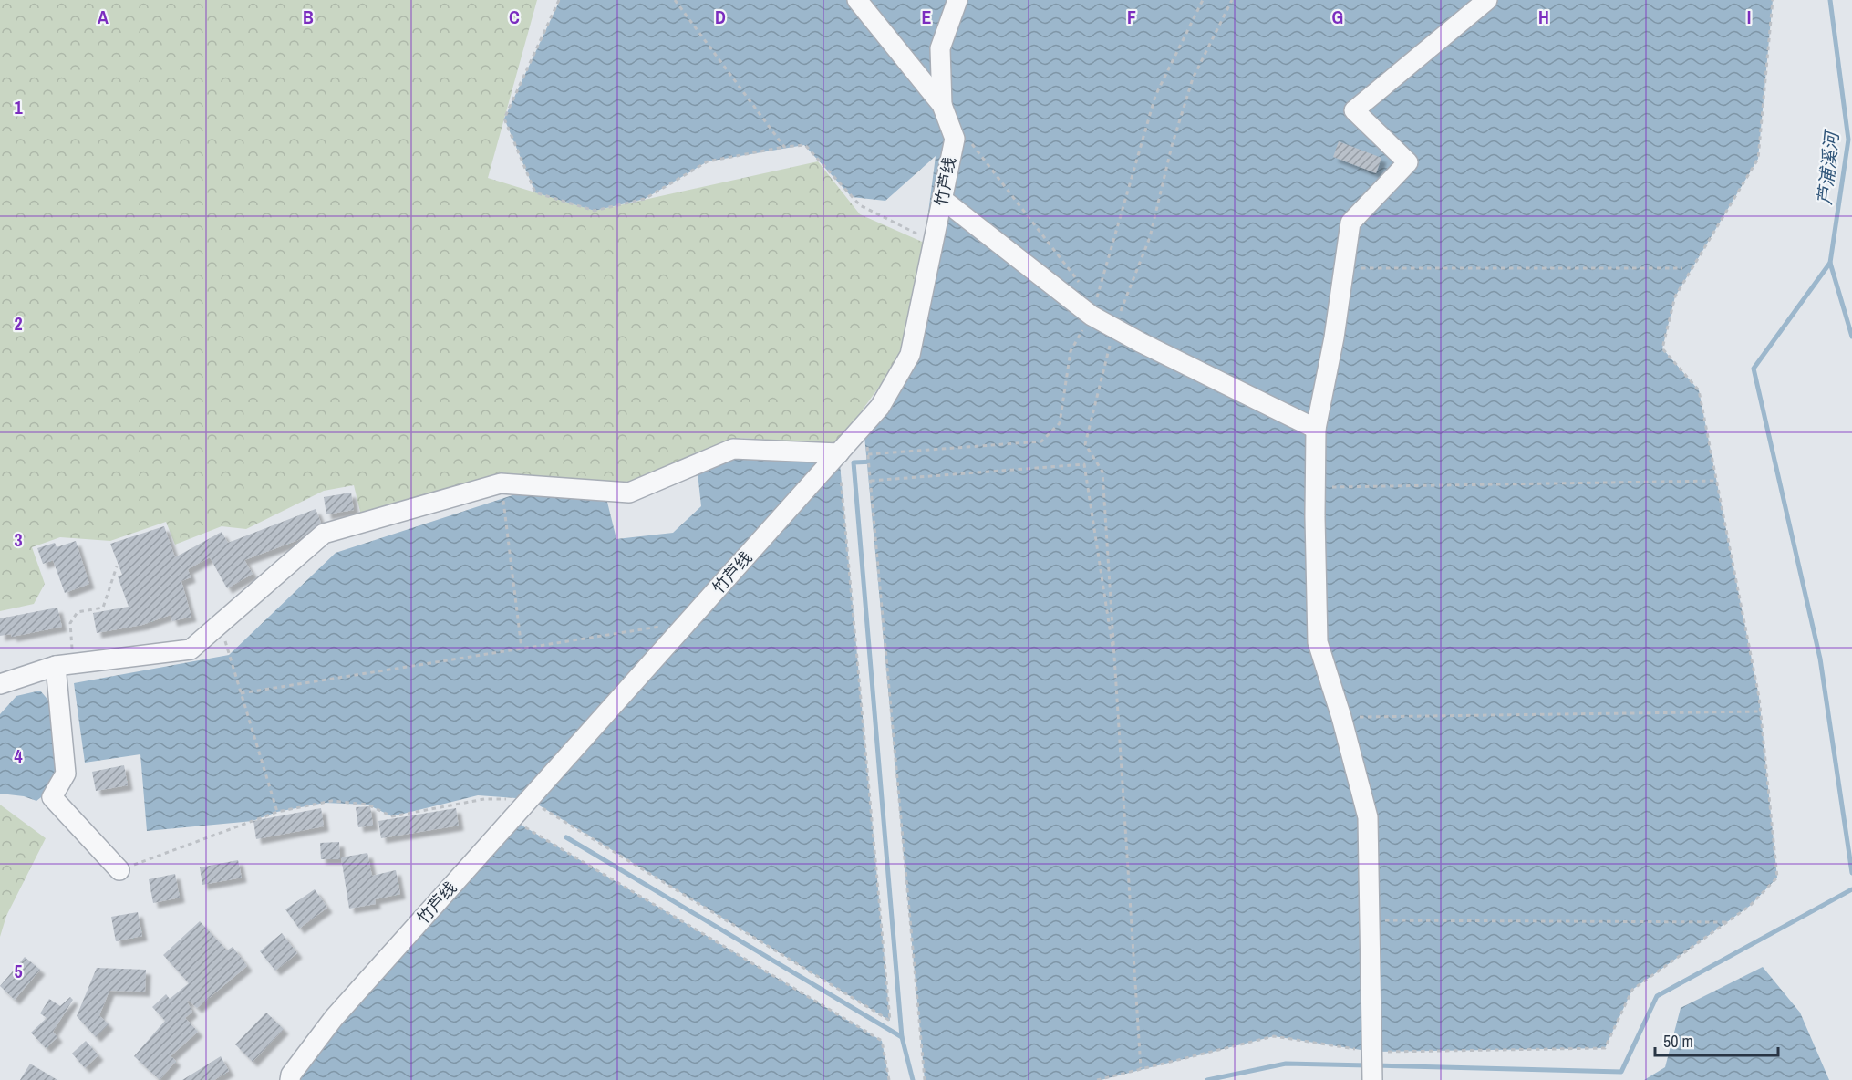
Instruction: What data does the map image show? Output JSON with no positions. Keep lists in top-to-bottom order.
{
  "streets": {
    "street": ["竹芦线"]
  },
  "water": ["芦浦溪河"],
  "scale_bar": "50 m",
  "grid": {
    "columns": [
      "A",
      "B",
      "C",
      "D",
      "E",
      "F",
      "G",
      "H",
      "I"
    ],
    "rows": [
      "1",
      "2",
      "3",
      "4",
      "5"
    ]
  }
}
